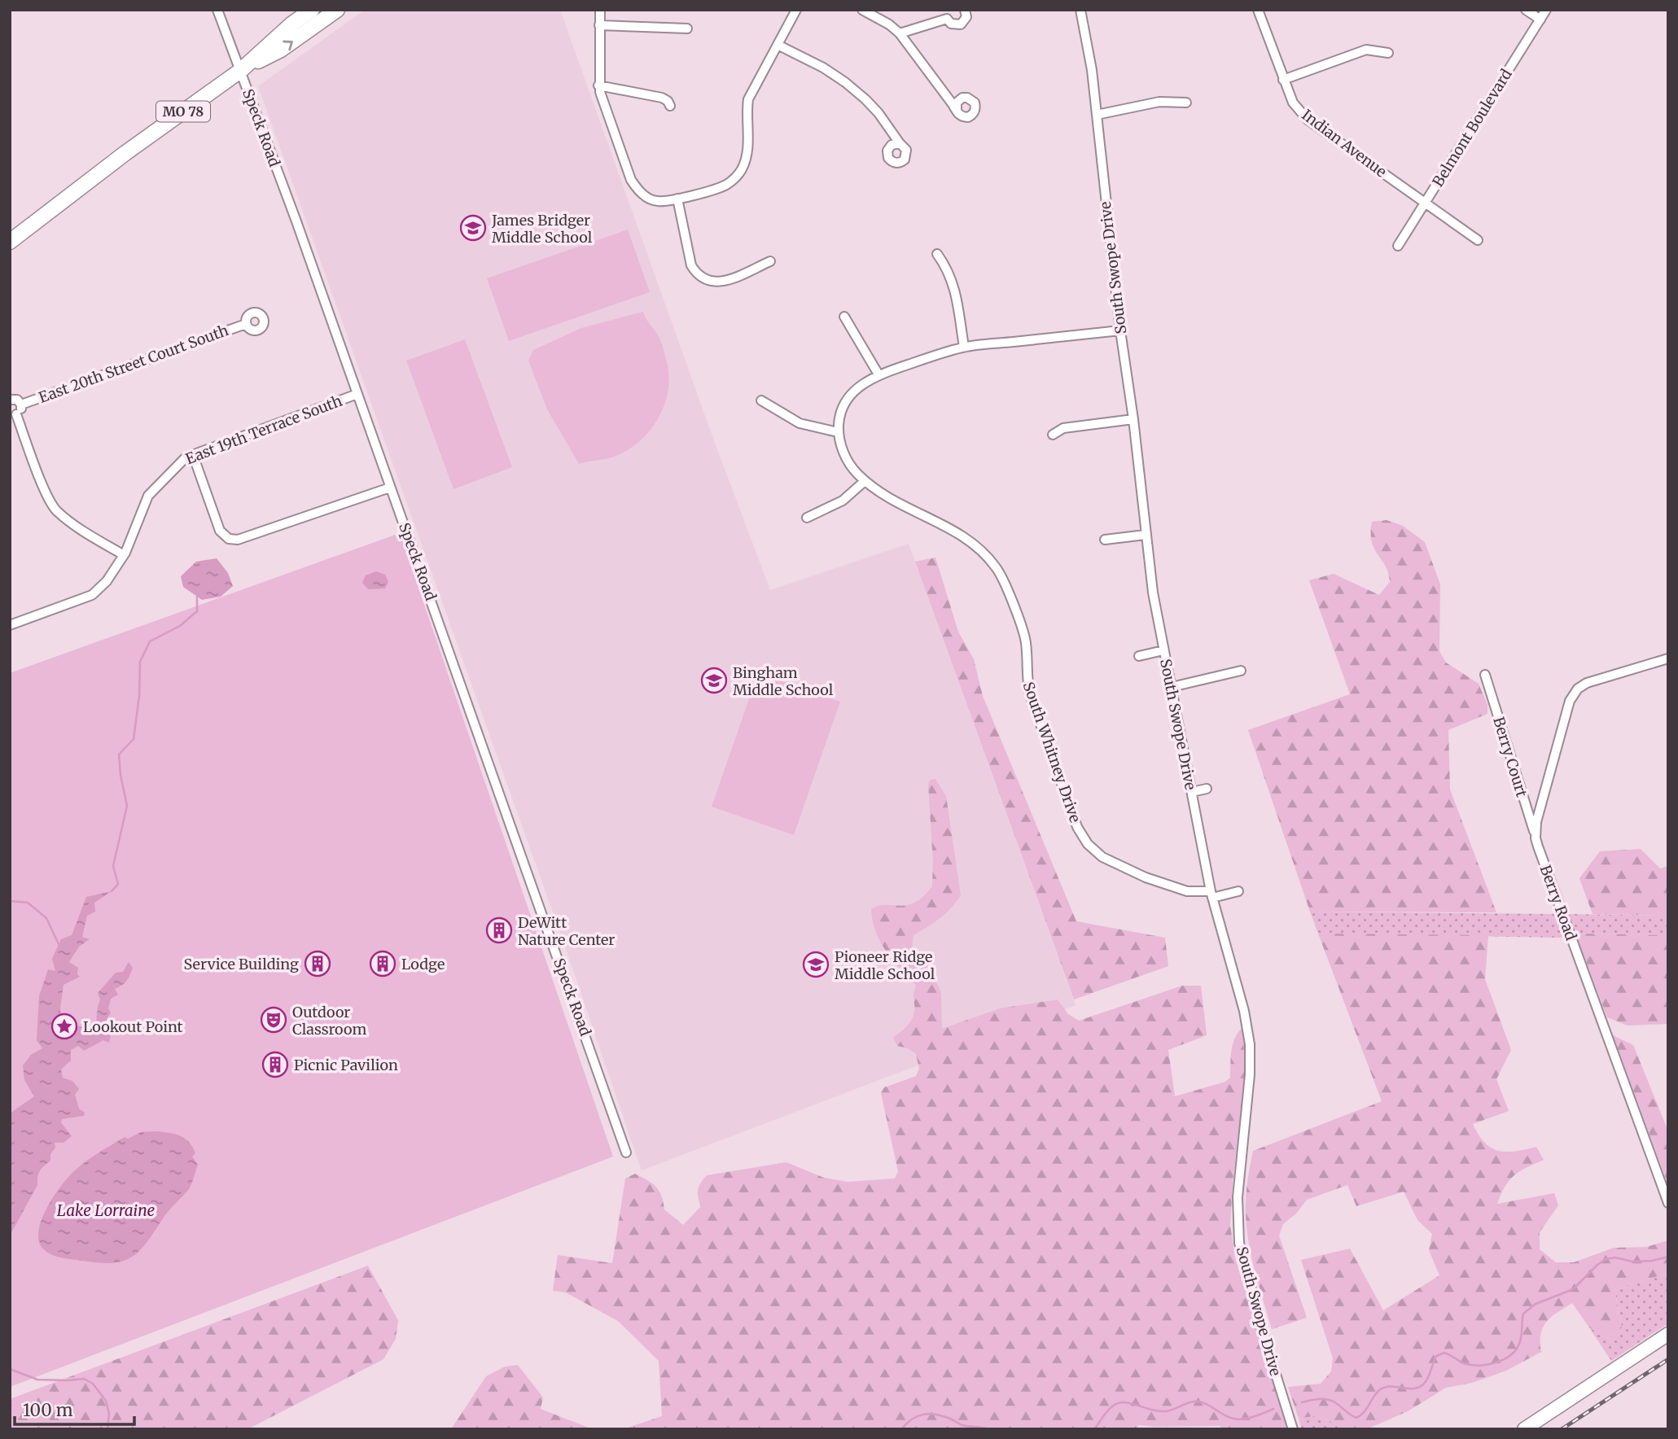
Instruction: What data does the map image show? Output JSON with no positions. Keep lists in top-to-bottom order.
{
  "streets": {
    "main road": ["MO 78"],
    "street": [
      "Speck Road",
      "Belmont Boulevard",
      "Indian Avenue",
      "South Swope Drive",
      "East 20th Street Court South",
      "East 19th Terrace South",
      "South Whitney Drive",
      "Berry Court",
      "Berry Road"
    ]
  },
  "crossings": [
    ["MO 78", "Speck Road"],
    ["Speck Road", "East 19th Terrace South"],
    ["Belmont Boulevard", "Indian Avenue"],
    ["South Swope Drive", "South Whitney Drive"],
    ["Berry Court", "Berry Road"]
  ],
  "water": ["Lake Lorraine"],
  "places": {
    "school or university": ["James Bridger Middle School", "Bingham Middle School", "Pioneer Ridge Middle School"],
    "building": [
      "DeWitt Nature Center",
      "Service Building",
      "Lodge",
      "Picnic Pavilion"
    ],
    "theatre": ["Outdoor Classroom"],
    "place": ["Lookout Point"]
  },
  "scale_bar": "100 m"
}
